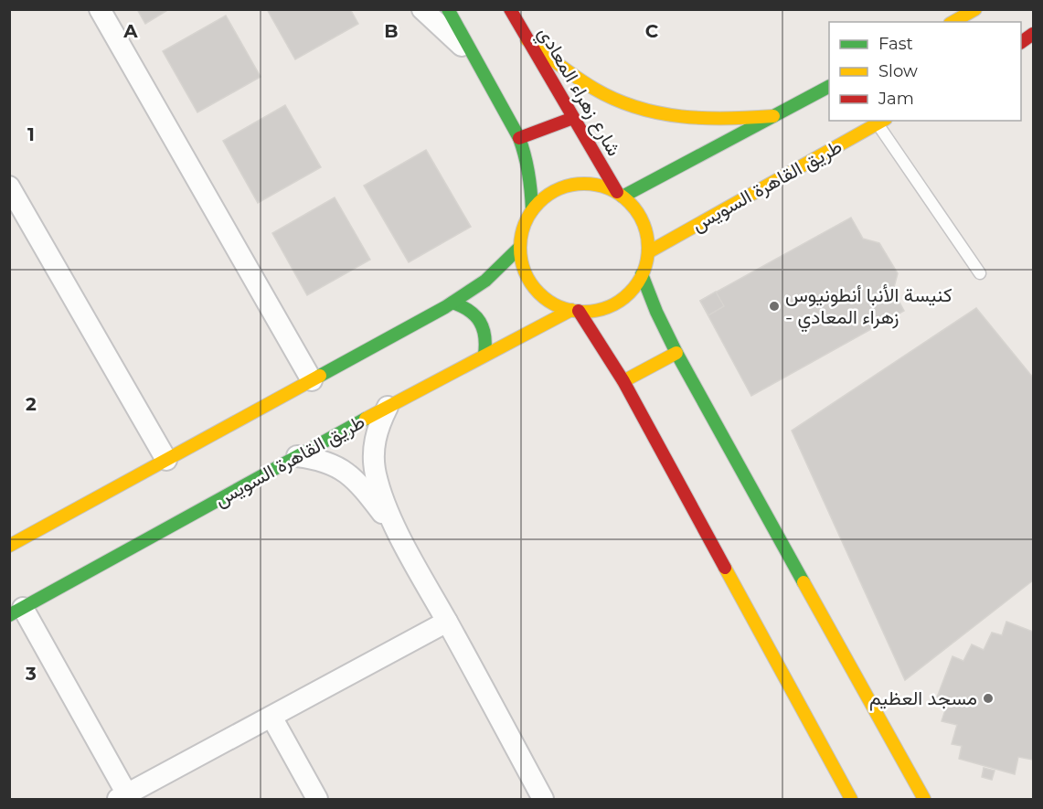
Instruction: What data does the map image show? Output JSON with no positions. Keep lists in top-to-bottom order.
{
  "streets": {
    "main road": ["شارع زهراء المعادي", "طريق القاهرة السويس"]
  },
  "crossings": [
    ["شارع زهراء المعادي", "طريق القاهرة السويس"]
  ],
  "places": ["كنيسة الأنبا أنطونيوس - زهراء المعادي", "مسجد العظيم"],
  "legend": ["Fast", "Slow", "Jam"],
  "grid": {
    "columns": ["A", "B", "C"],
    "rows": ["1", "2", "3"]
  }
}
